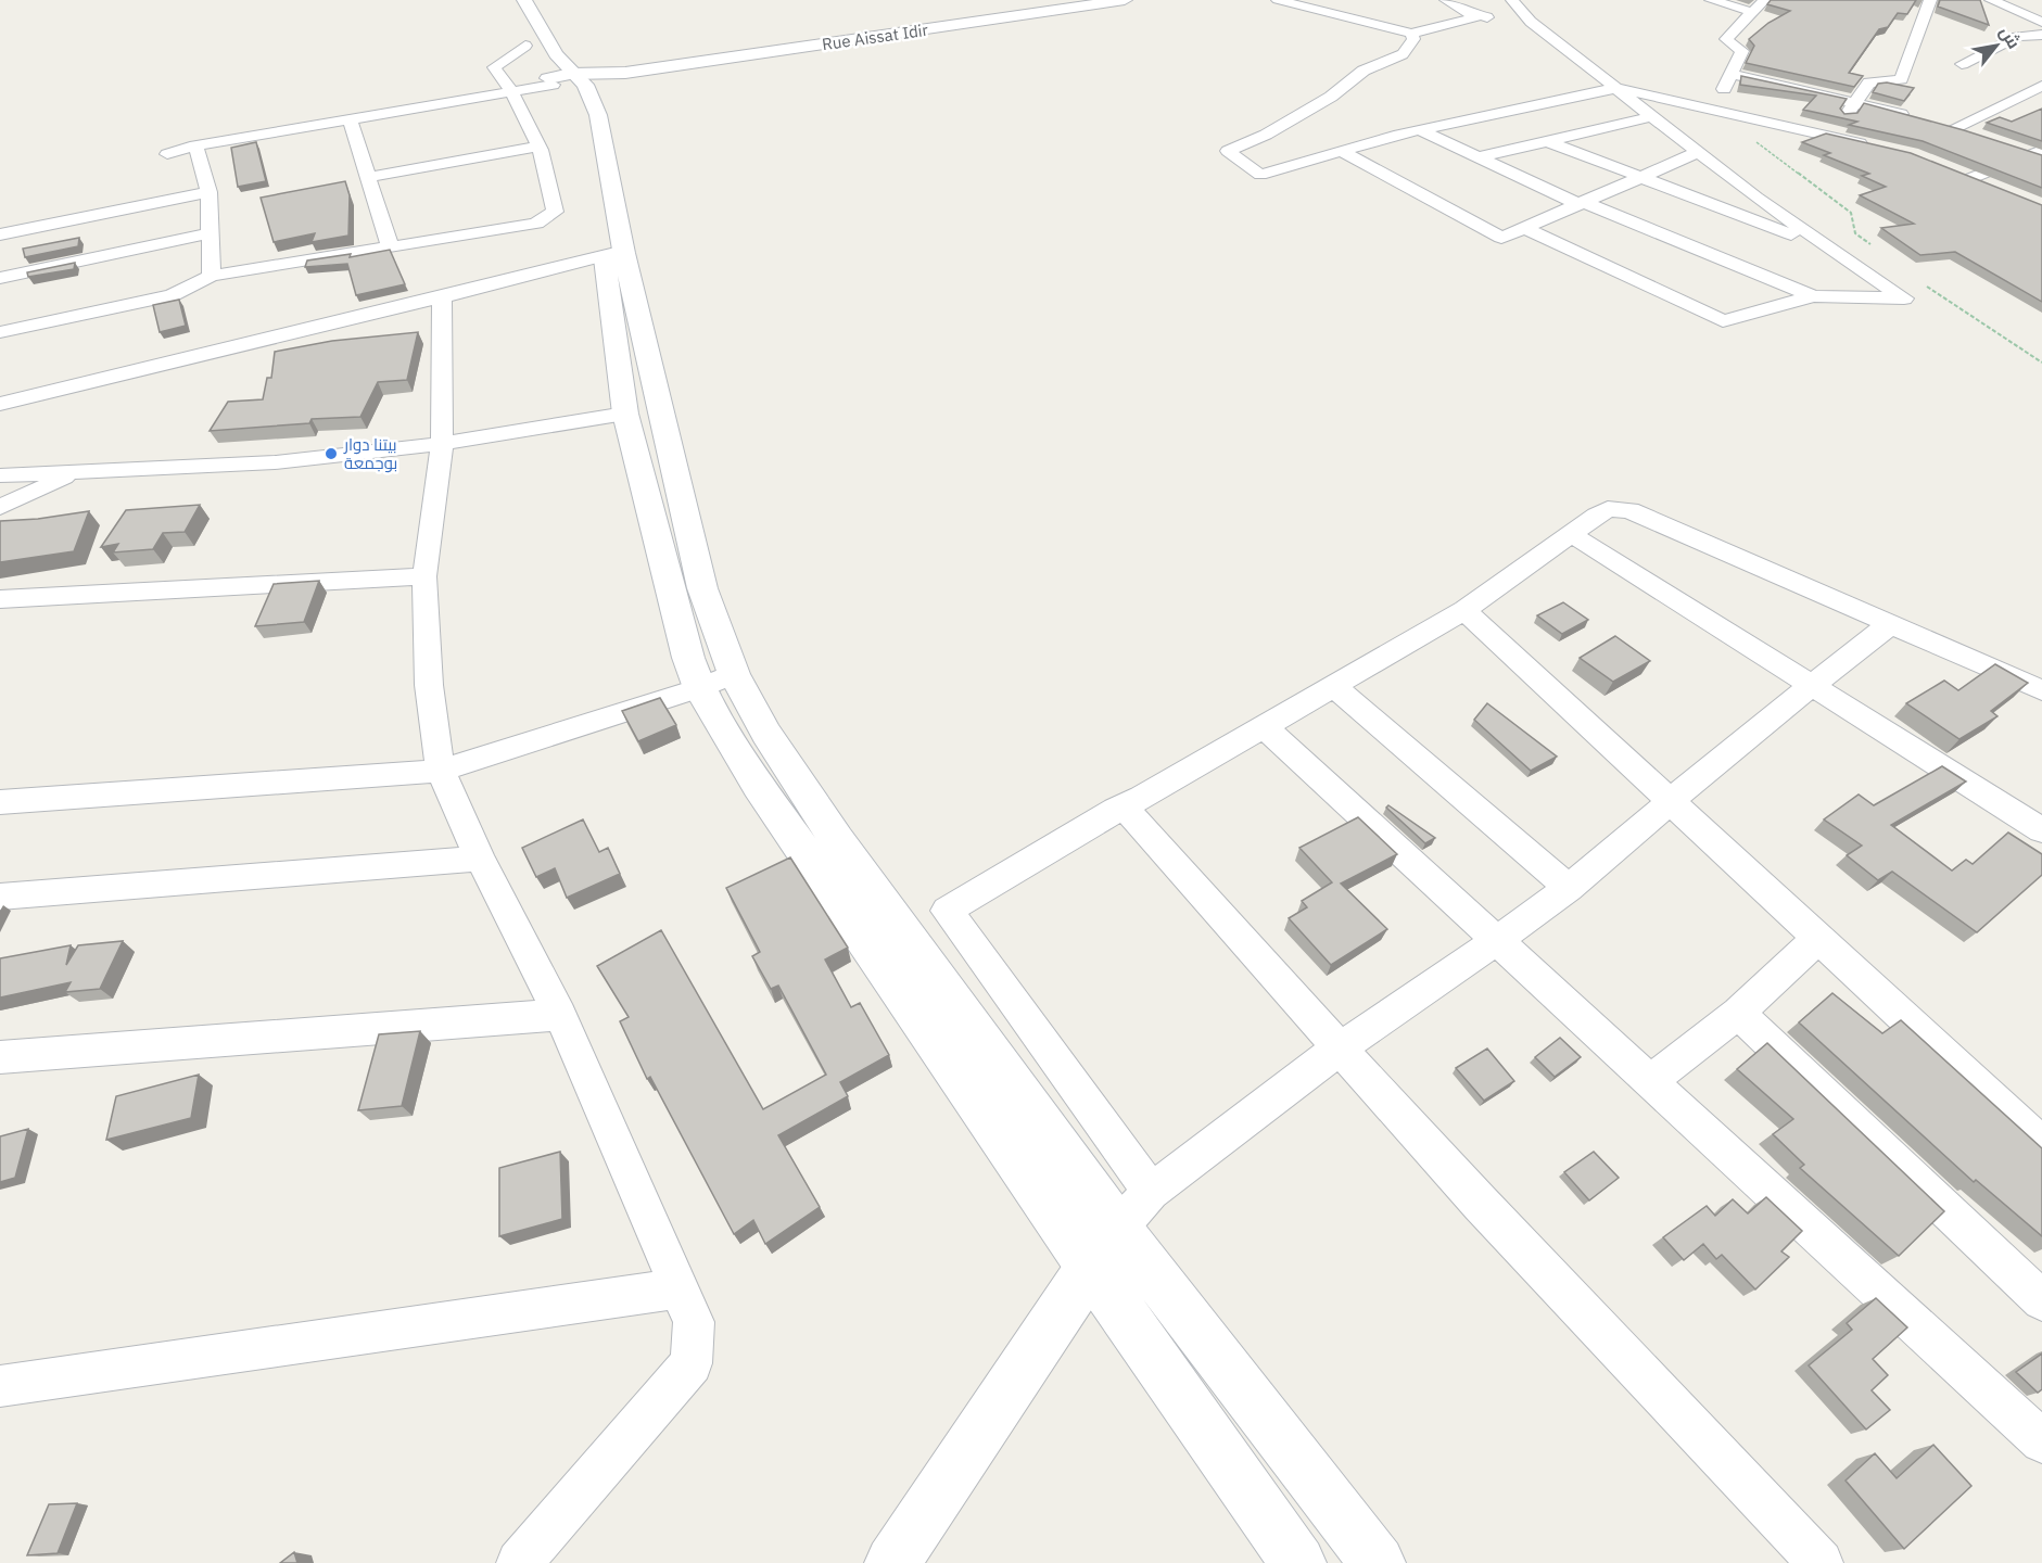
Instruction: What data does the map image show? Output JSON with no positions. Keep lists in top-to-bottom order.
{
  "streets": {
    "main road": ["Rue Aissat Idir"]
  },
  "places": ["بيتنا دوار بوجمعة"],
  "north": "top right"
}
